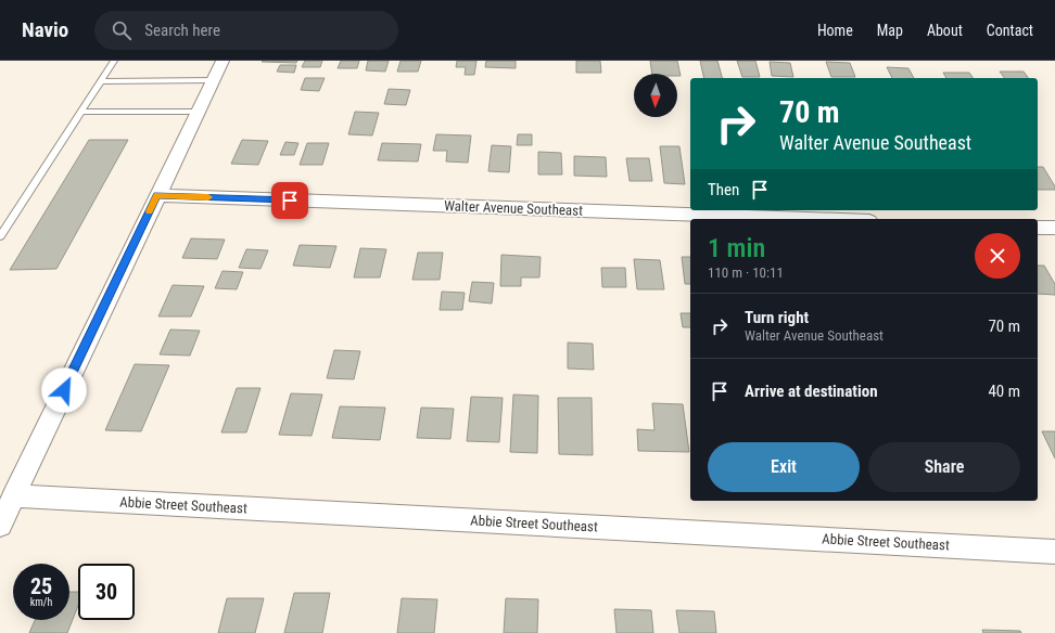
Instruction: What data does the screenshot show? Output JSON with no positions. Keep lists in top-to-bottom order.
{
  "streets": {
    "street": ["Walter Avenue Southeast", "Abbie Street Southeast"]
  },
  "north": "bottom",
  "page": {
    "header": "Navio",
    "search": "Search here",
    "nav": [
      "Home",
      "Map",
      "About",
      "Contact"
    ],
    "turn": ["70 m", "Walter Avenue Southeast"],
    "then": "Then",
    "heading": ["1 min", "110 m · 10:11"],
    "list": [
      {
        "name": "Turn right",
        "note": "Walter Avenue Southeast",
        "value": "70 m"
      },
      {
        "name": "Arrive at destination",
        "value": "40 m"
      }
    ],
    "buttons": ["Exit", "Share"],
    "speed": "25 km/h",
    "limit": "30"
  }
}
